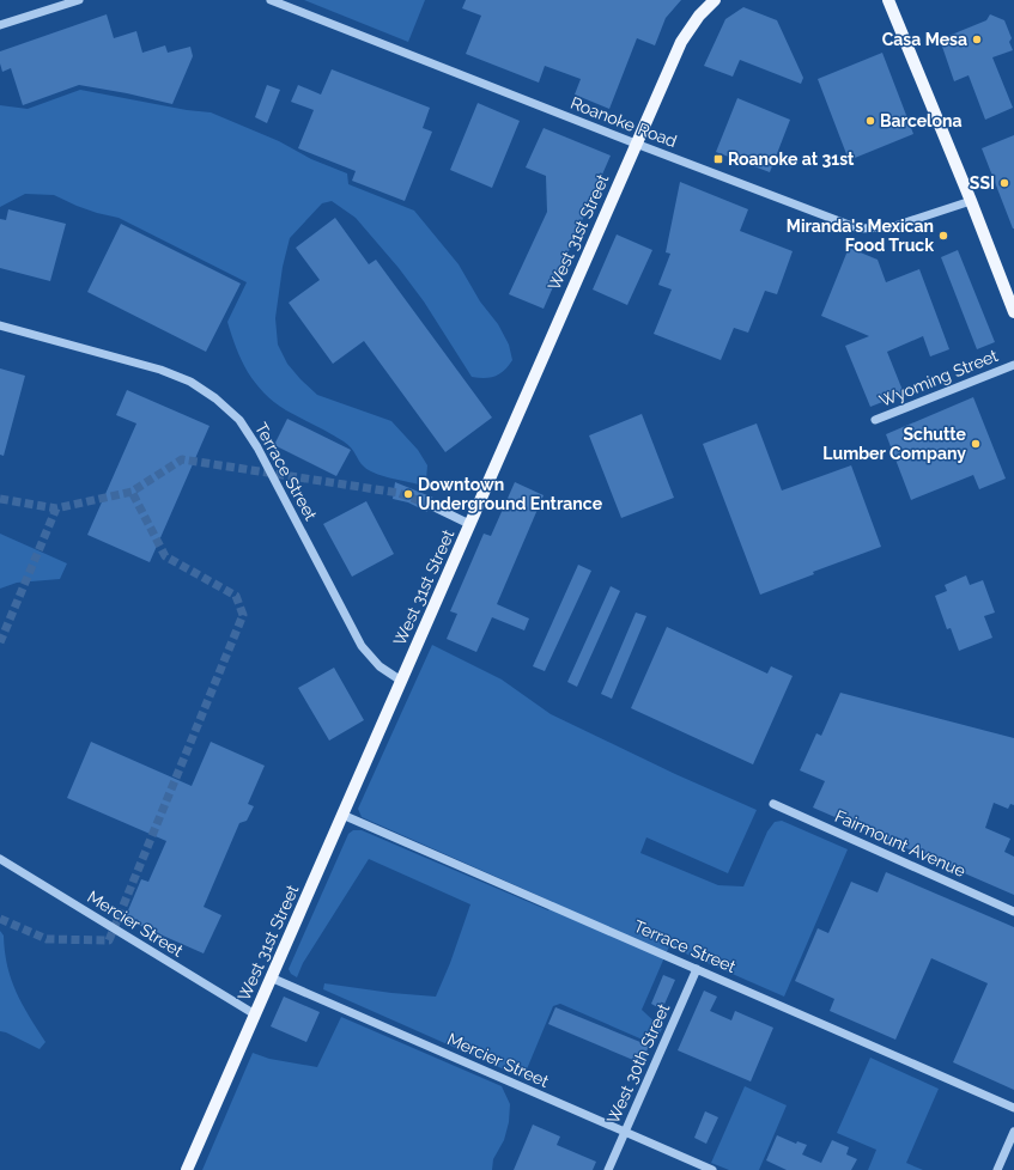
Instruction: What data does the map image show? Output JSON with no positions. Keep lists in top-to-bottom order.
{
  "streets": {
    "main road": ["West 31st Street"],
    "street": [
      "Roanoke Road",
      "Wyoming Street",
      "Terrace Street",
      "Fairmount Avenue",
      "Mercier Street",
      "West 30th Street"
    ]
  },
  "crossings": [
    ["Roanoke Road", "West 31st Street"],
    ["West 31st Street", "Terrace Street"],
    ["West 31st Street", "Mercier Street"],
    ["Terrace Street", "West 30th Street"],
    ["Mercier Street", "West 30th Street"]
  ],
  "places": {
    "other": [
      "Casa Mesa",
      "Barcelona",
      "SSI",
      "Miranda's Mexican Food Truck",
      "Schutte Lumber Company",
      "Downtown Underground Entrance"
    ],
    "transit": ["Roanoke at 31st"]
  }
}
